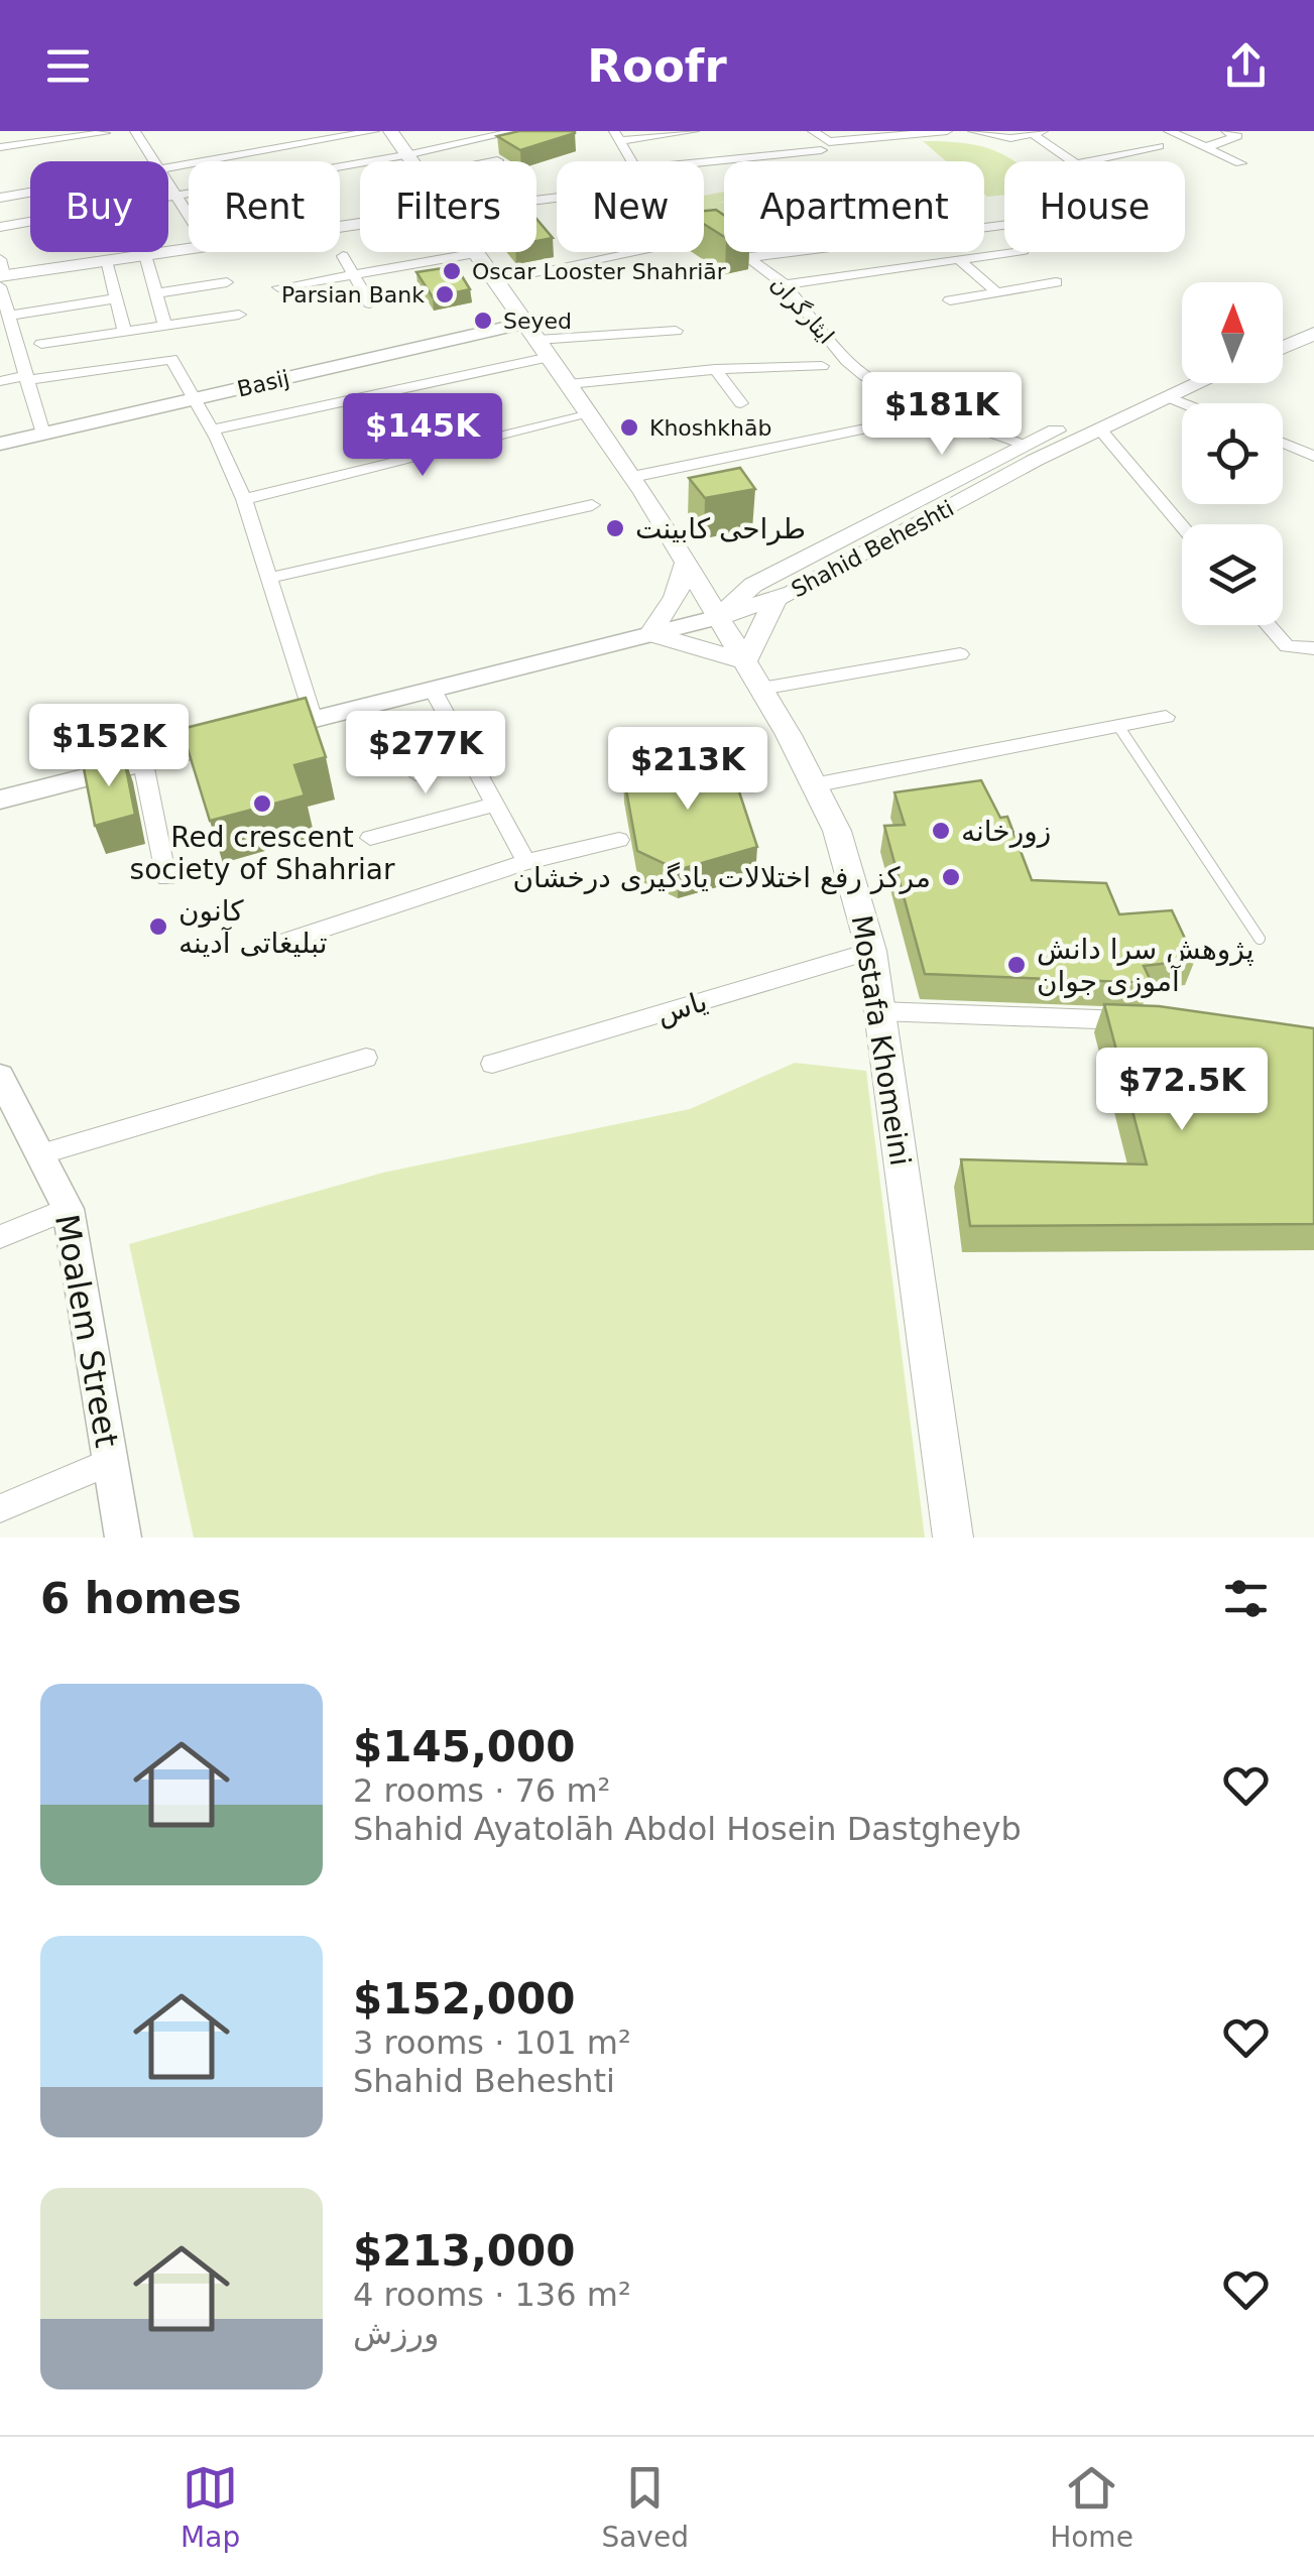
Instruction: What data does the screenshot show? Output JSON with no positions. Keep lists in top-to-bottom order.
{
  "streets": {
    "main road": ["Shahid Beheshti", "Mostafa Khomeini"],
    "street": [
      "ایثارگران",
      "Basij",
      "یاس",
      "Moalem Street"
    ]
  },
  "crossings": [
    ["ایثارگران", "Shahid Beheshti"],
    ["Basij", "Mostafa Khomeini"],
    ["Shahid Beheshti", "Mostafa Khomeini"],
    ["یاس", "Mostafa Khomeini"]
  ],
  "places": [
    "Oscar Looster Shahriār",
    "Parsian Bank",
    "Seyed",
    "Khoshkhāb",
    "طراحی کابینت",
    "Red crescent society of Shahriar",
    "زورخانه",
    "مرکز رفع اختلالات یادگیری درخشان",
    "کانون تبلیغاتی آدینه",
    "پژوهش سرا دانش آموزی جوان"
  ],
  "north": "top",
  "page": {
    "header": "Roofr",
    "chip": [
      "Buy",
      "Rent",
      "Filters",
      "New",
      "Apartment",
      "House"
    ],
    "price": [
      "$181K",
      "$145K",
      "$152K",
      "$277K",
      "$213K",
      "$72.5K"
    ],
    "heading": "6 homes",
    "list": [
      {
        "name": "$145,000",
        "note": "2 rooms · 76 m² · Shahid Ayatolāh Abdol Hosein Dastgheyb"
      },
      {
        "name": "$152,000",
        "note": "3 rooms · 101 m² · Shahid Beheshti"
      },
      {
        "name": "$213,000",
        "note": "4 rooms · 136 m² · ورزش"
      }
    ],
    "tabs": ["Map", "Saved", "Home"]
  }
}
